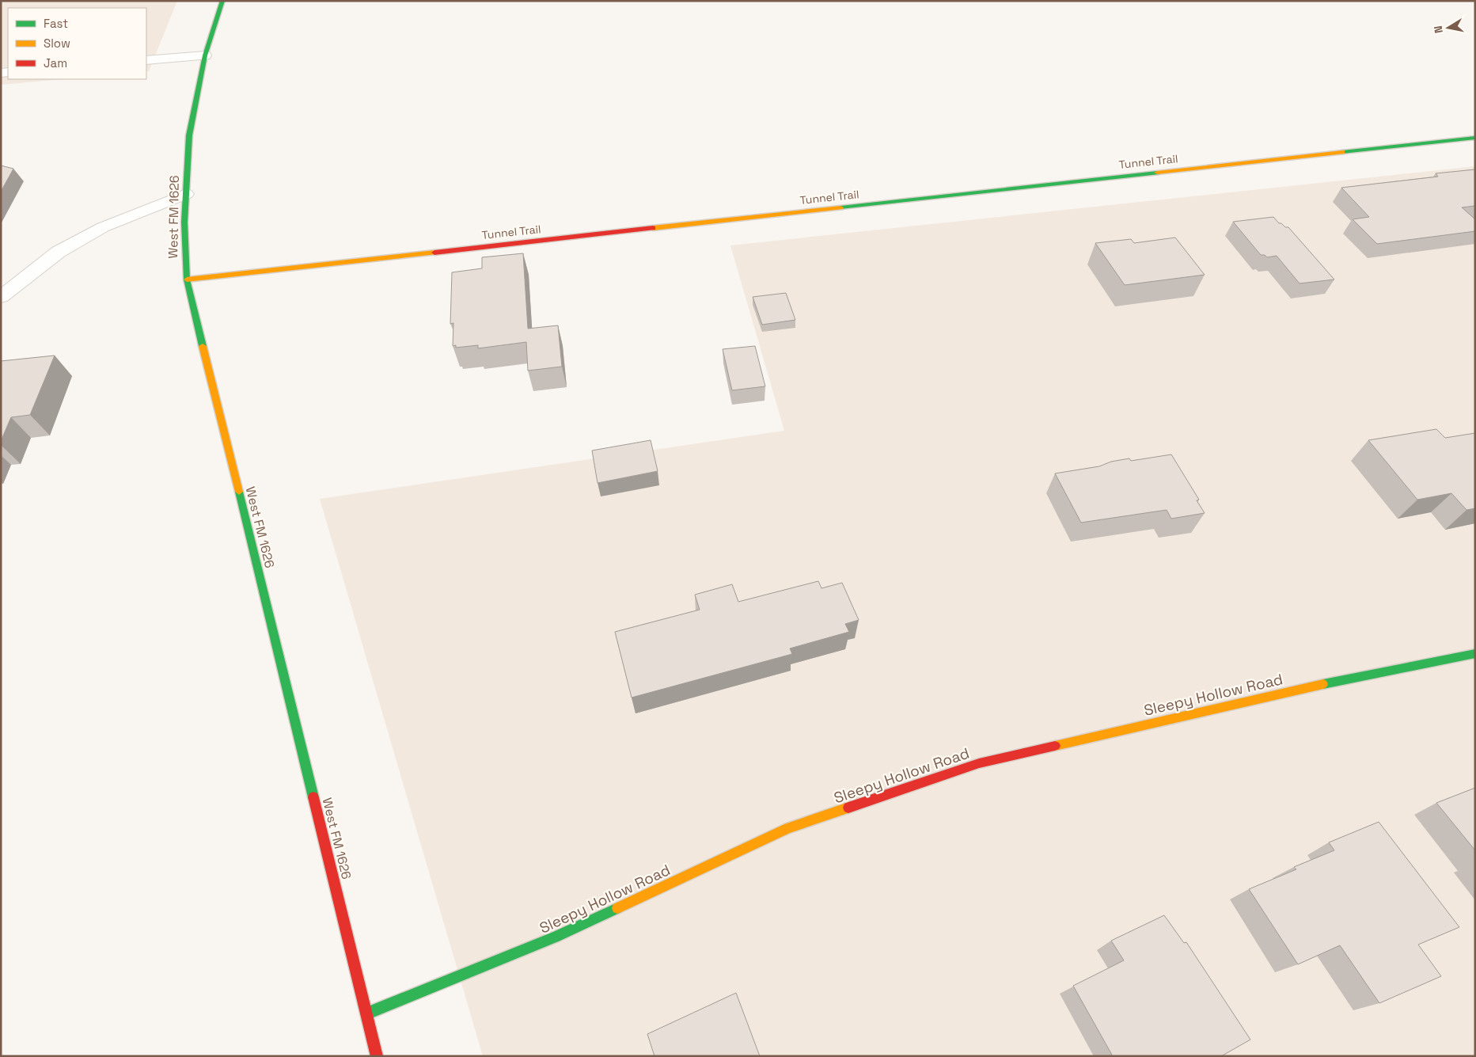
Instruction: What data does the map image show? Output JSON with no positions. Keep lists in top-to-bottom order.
{
  "streets": {
    "street": ["Tunnel Trail", "West FM 1626", "Sleepy Hollow Road"]
  },
  "crossings": [
    ["Tunnel Trail", "West FM 1626"],
    ["West FM 1626", "Sleepy Hollow Road"]
  ],
  "legend": ["Fast", "Slow", "Jam"],
  "north": "left"
}
